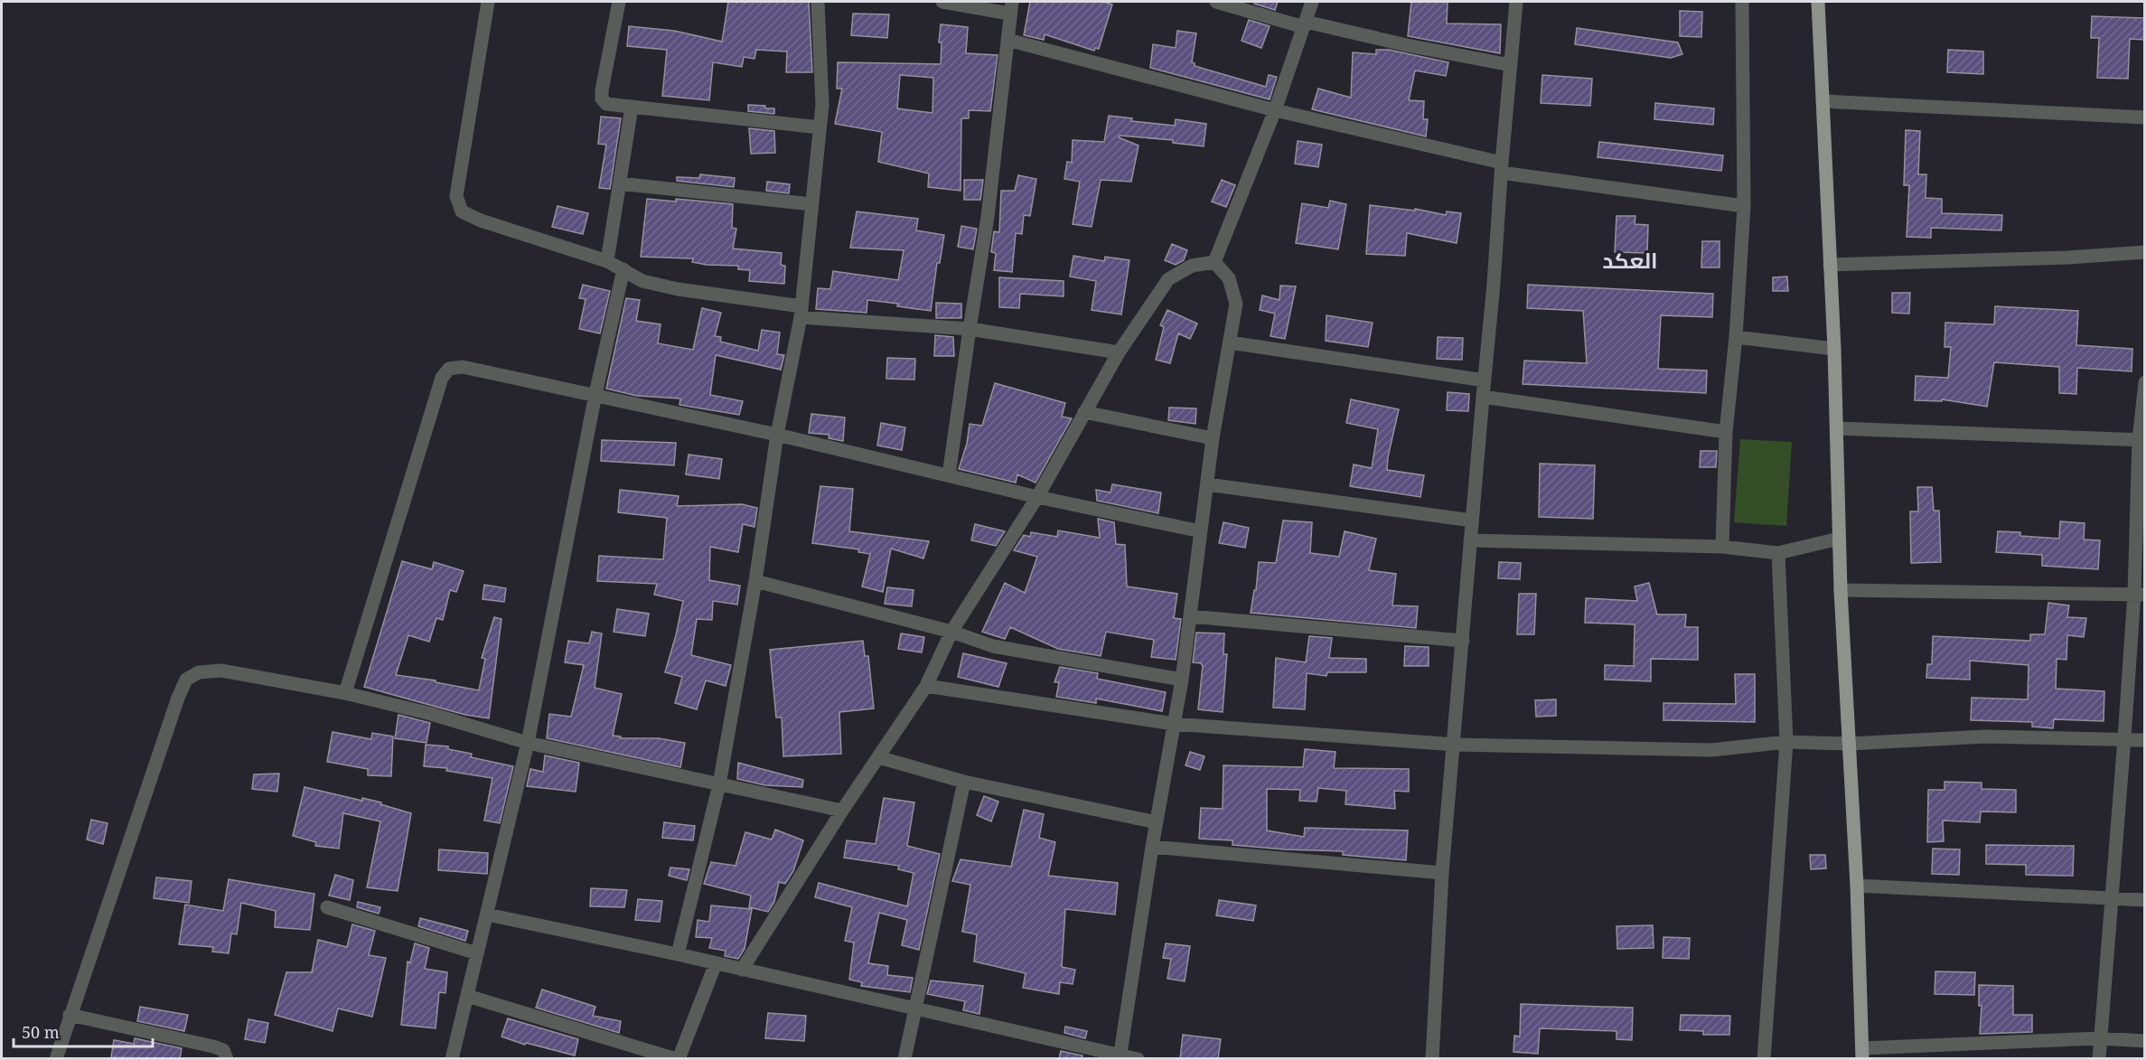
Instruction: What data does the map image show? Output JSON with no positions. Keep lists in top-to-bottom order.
{
  "districts": ["العكد"],
  "scale_bar": "50 m"
}
